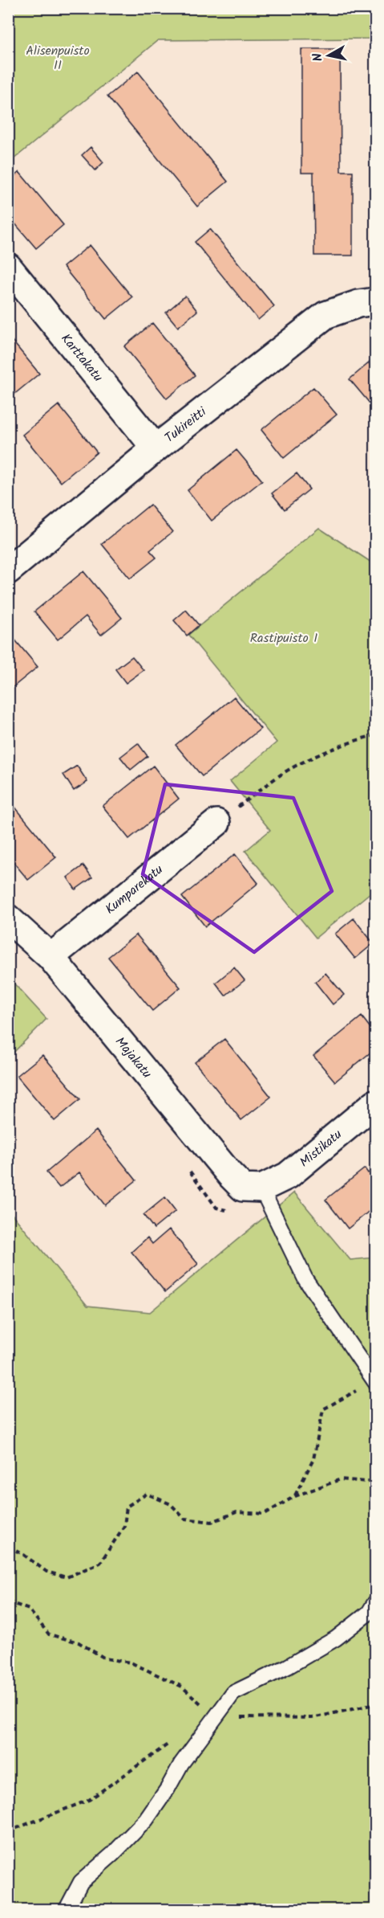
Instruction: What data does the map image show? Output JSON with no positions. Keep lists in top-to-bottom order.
{
  "streets": {
    "street": [
      "Karttakatu",
      "Tukireitti",
      "Kumparekatu",
      "Majakatu",
      "Mistikatu"
    ]
  },
  "crossings": [
    ["Karttakatu", "Tukireitti"],
    ["Kumparekatu", "Majakatu"],
    ["Majakatu", "Mistikatu"]
  ],
  "parks": ["Alisenpuisto II", "Rastipuisto I"],
  "north": "left"
}
